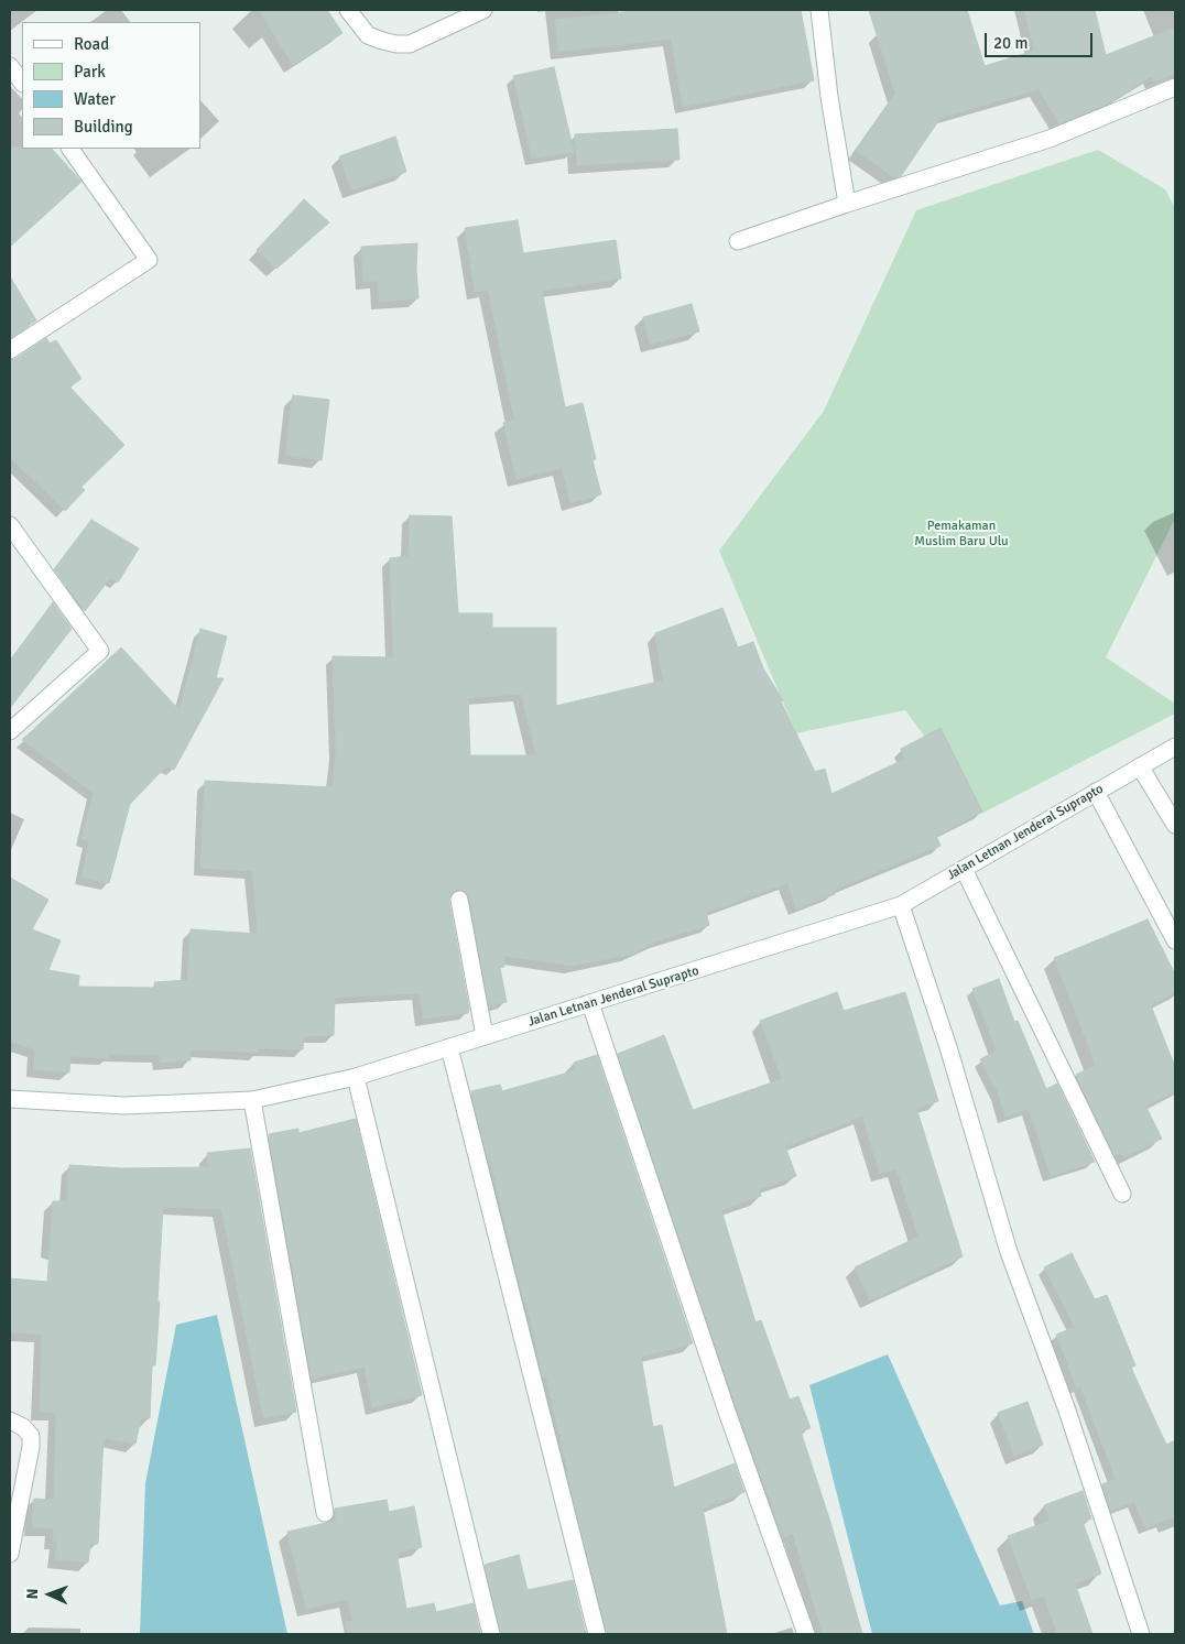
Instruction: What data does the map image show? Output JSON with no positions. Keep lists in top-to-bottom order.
{
  "streets": {
    "street": ["Jalan Letnan Jenderal Suprapto"]
  },
  "parks": ["Pemakaman Muslim Baru Ulu"],
  "legend": [
    "Road",
    "Park",
    "Water",
    "Building"
  ],
  "scale_bar": "20 m",
  "north": "left"
}
